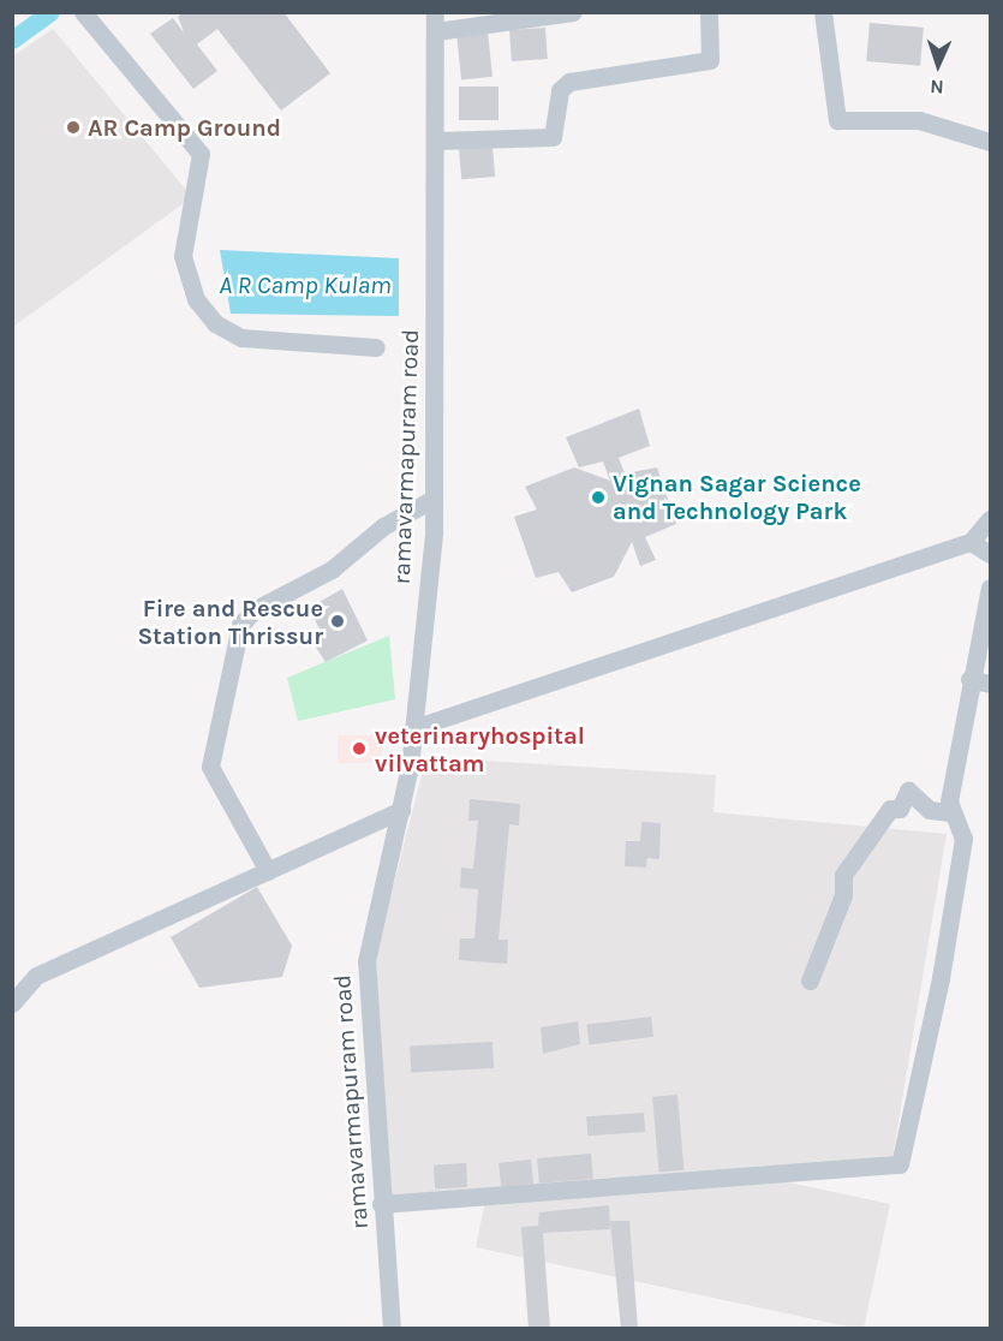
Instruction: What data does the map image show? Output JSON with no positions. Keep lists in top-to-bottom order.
{
  "streets": {
    "street": ["ramavarmapuram road"]
  },
  "water": ["A R Camp Kulam"],
  "places": [
    "AR Camp Ground",
    "Vignan Sagar Science and Technology Park",
    "Fire and Rescue Station Thrissur",
    "veterinaryhospital vilvattam"
  ],
  "north": "bottom"
}
